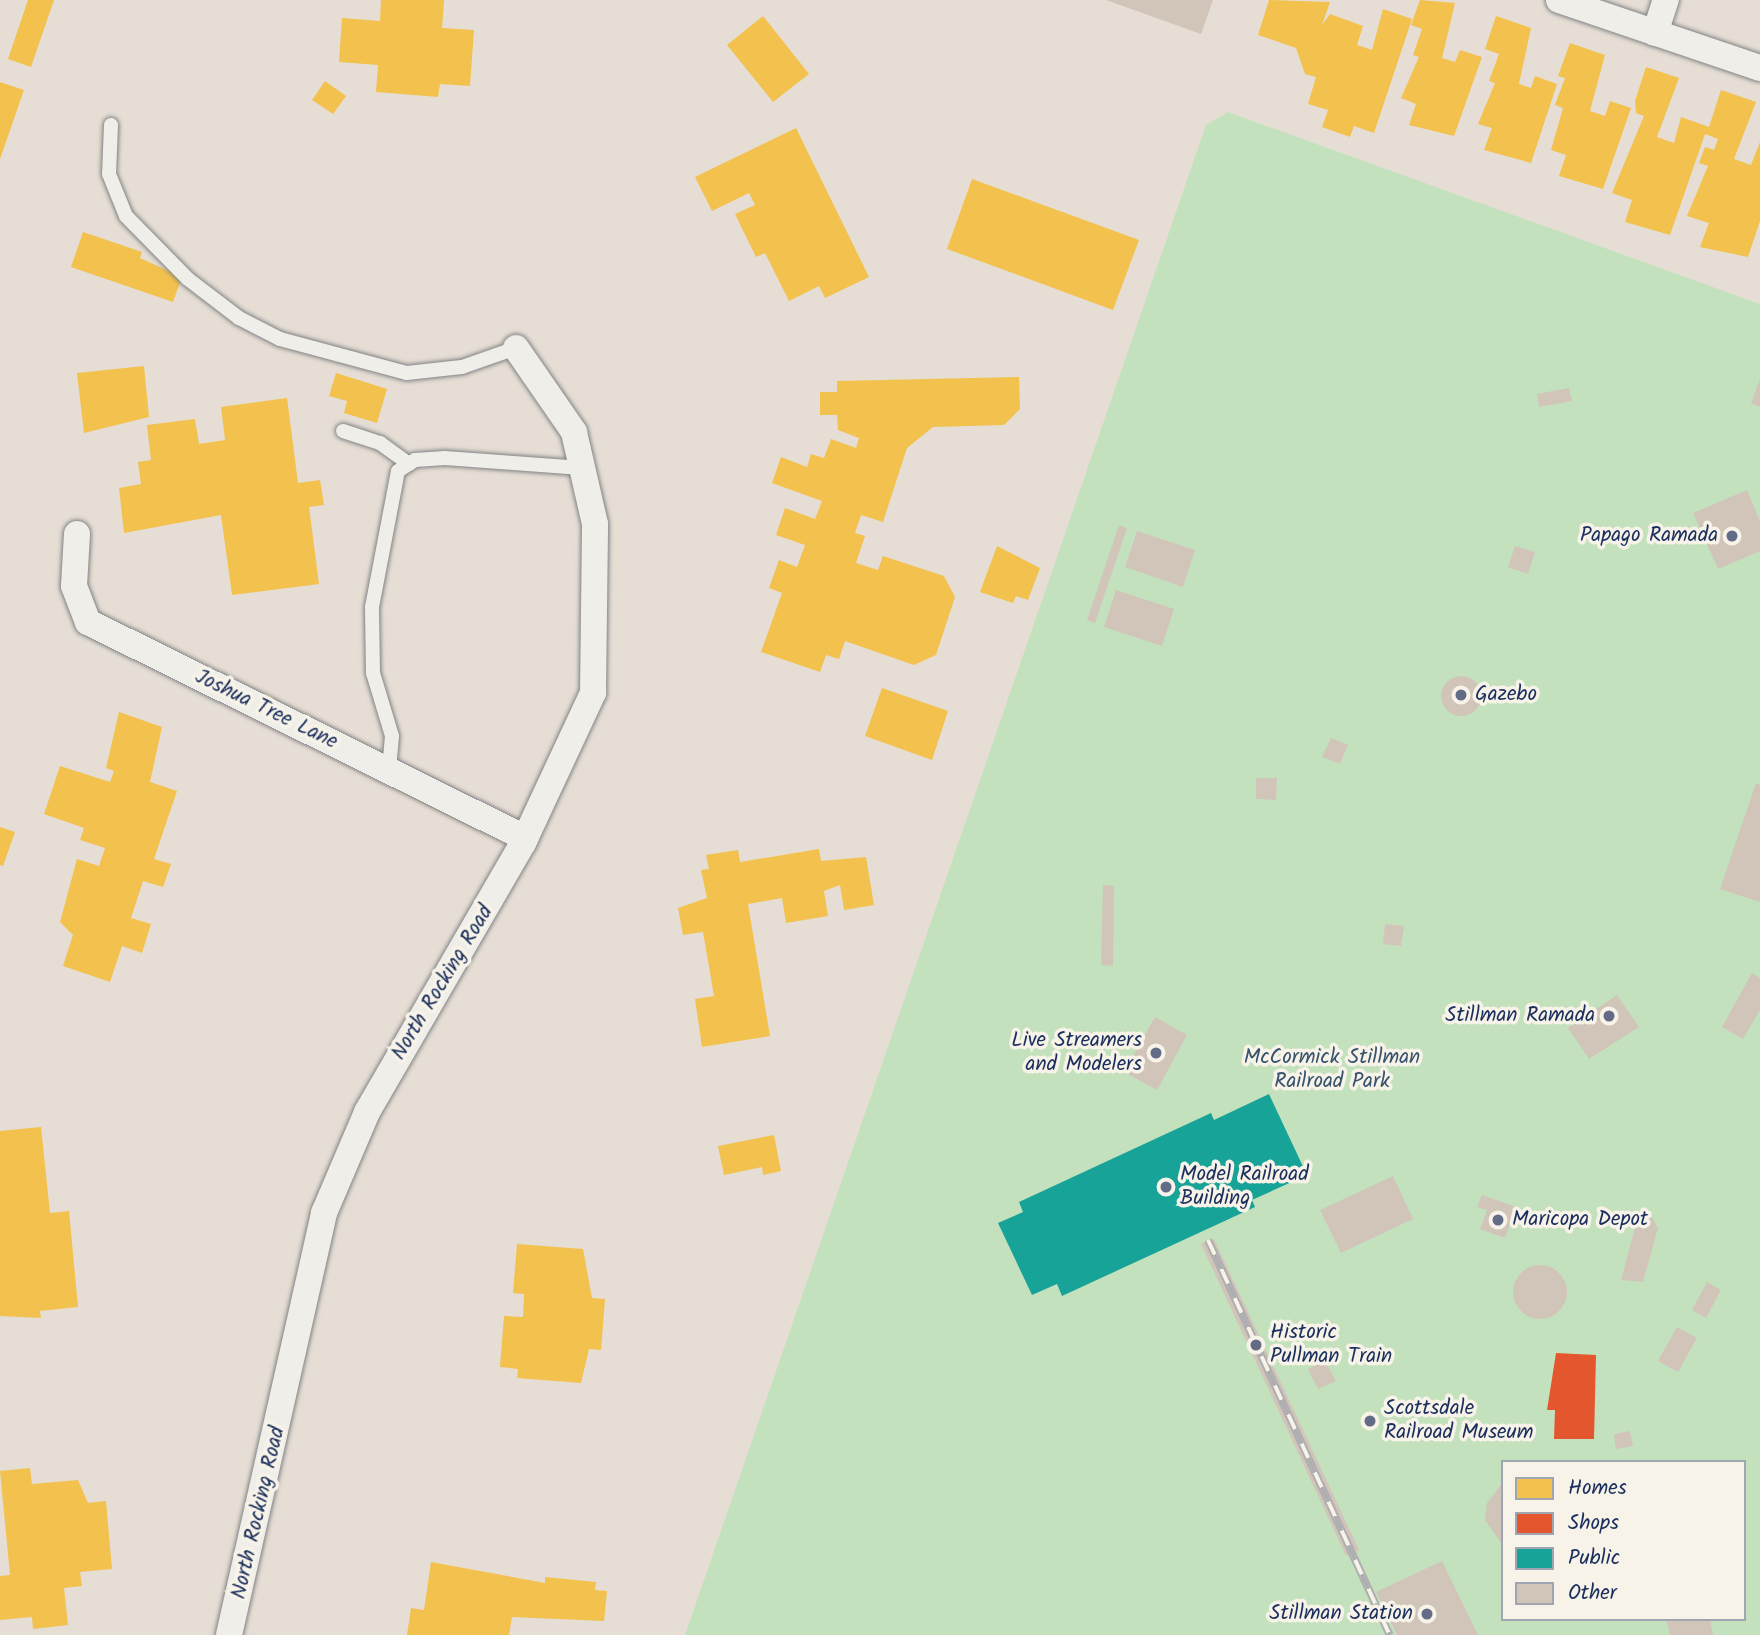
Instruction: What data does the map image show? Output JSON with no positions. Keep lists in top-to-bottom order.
{
  "streets": {
    "street": ["Joshua Tree Lane", "North Rocking Road"]
  },
  "crossings": [
    ["Joshua Tree Lane", "North Rocking Road"]
  ],
  "parks": ["McCormick Stillman Railroad Park"],
  "places": [
    "Papago Ramada",
    "Gazebo",
    "Stillman Ramada",
    "Live Streamers and Modelers",
    "Model Railroad Building",
    "Maricopa Depot",
    "Historic Pullman Train",
    "Scottsdale Railroad Museum",
    "Stillman Station"
  ],
  "legend": [
    "Homes",
    "Shops",
    "Public",
    "Other"
  ]
}
